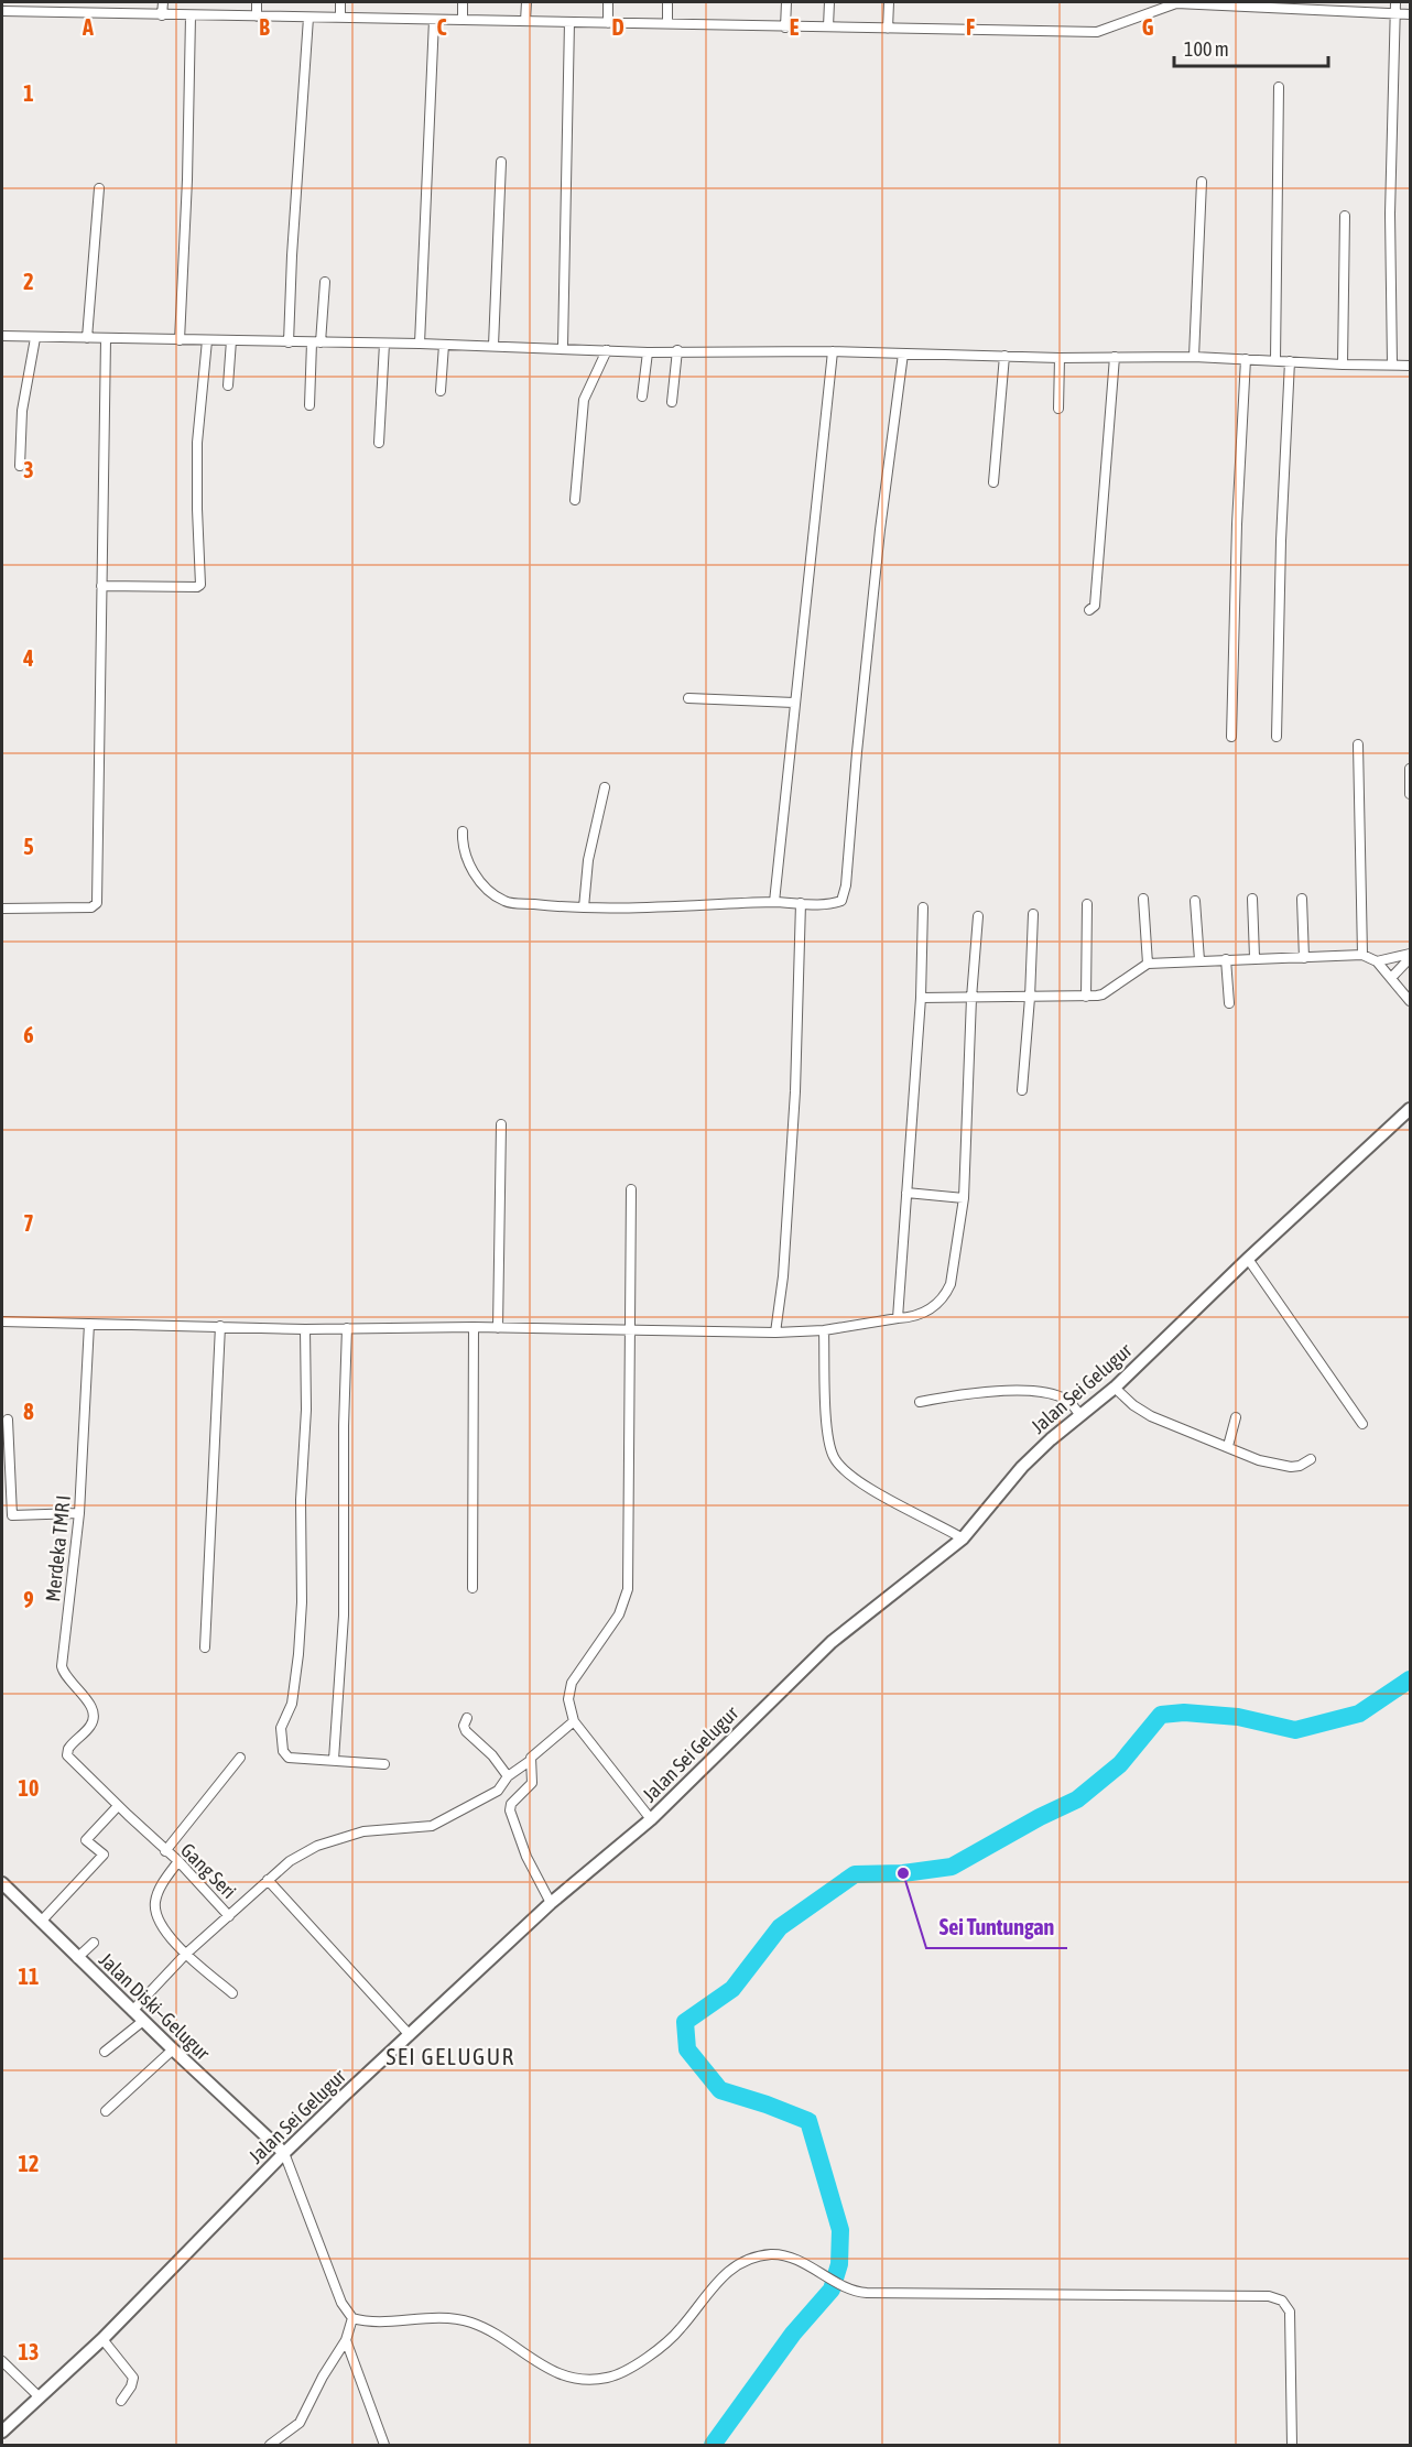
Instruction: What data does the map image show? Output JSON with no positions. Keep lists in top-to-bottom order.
{
  "streets": {
    "main road": ["Jalan Sei Gelugur", "Jalan Diski–Gelugur"],
    "street": ["Merdeka TMR I", "Gang Seri"]
  },
  "crossings": [
    ["Jalan Sei Gelugur", "Jalan Diski–Gelugur"],
    ["Merdeka TMR I", "Gang Seri"],
    ["Gang Seri", "Jalan Diski–Gelugur"]
  ],
  "districts": ["SEI GELUGUR"],
  "places": ["Sei Tuntungan"],
  "scale_bar": "100 m",
  "grid": {
    "columns": [
      "A",
      "B",
      "C",
      "D",
      "E",
      "F",
      "G"
    ],
    "rows": [
      "1",
      "2",
      "3",
      "4",
      "5",
      "6",
      "7",
      "8",
      "9",
      "10",
      "11",
      "12",
      "13"
    ]
  }
}
